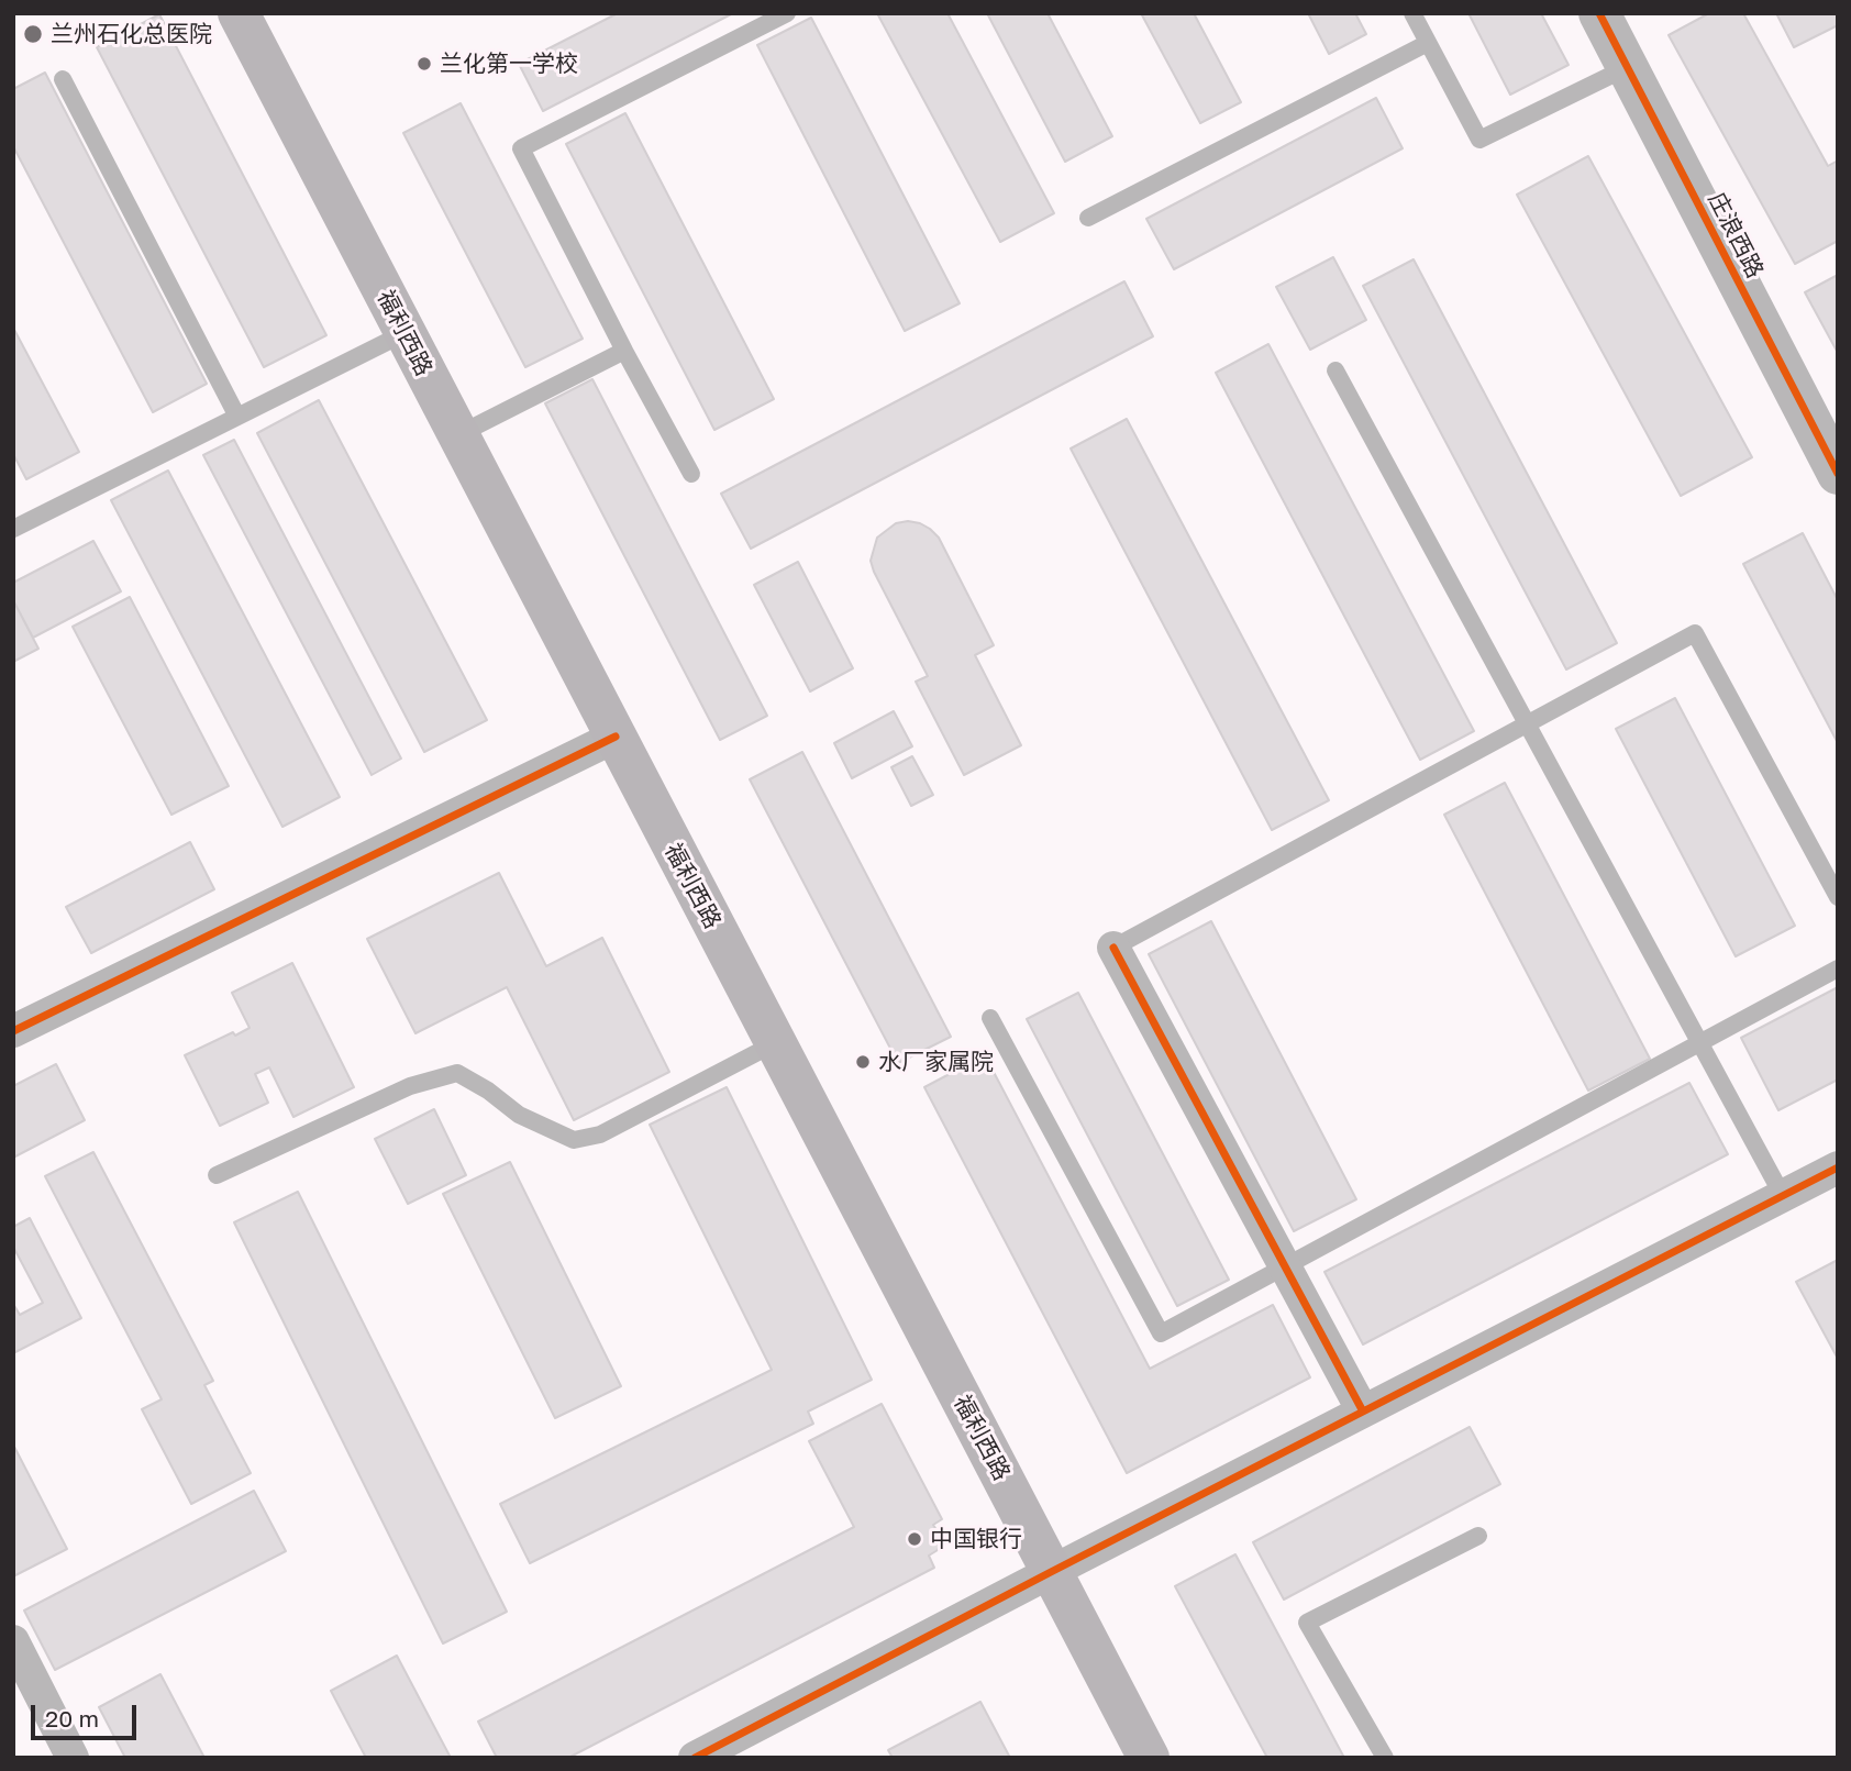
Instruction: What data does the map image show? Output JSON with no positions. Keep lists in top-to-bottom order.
{
  "streets": {
    "main road": ["福利西路"],
    "street": ["庄浪西路"]
  },
  "places": [
    "兰州石化总医院",
    "兰化第一学校",
    "水厂家属院",
    "中国银行"
  ],
  "scale_bar": "20 m"
}
